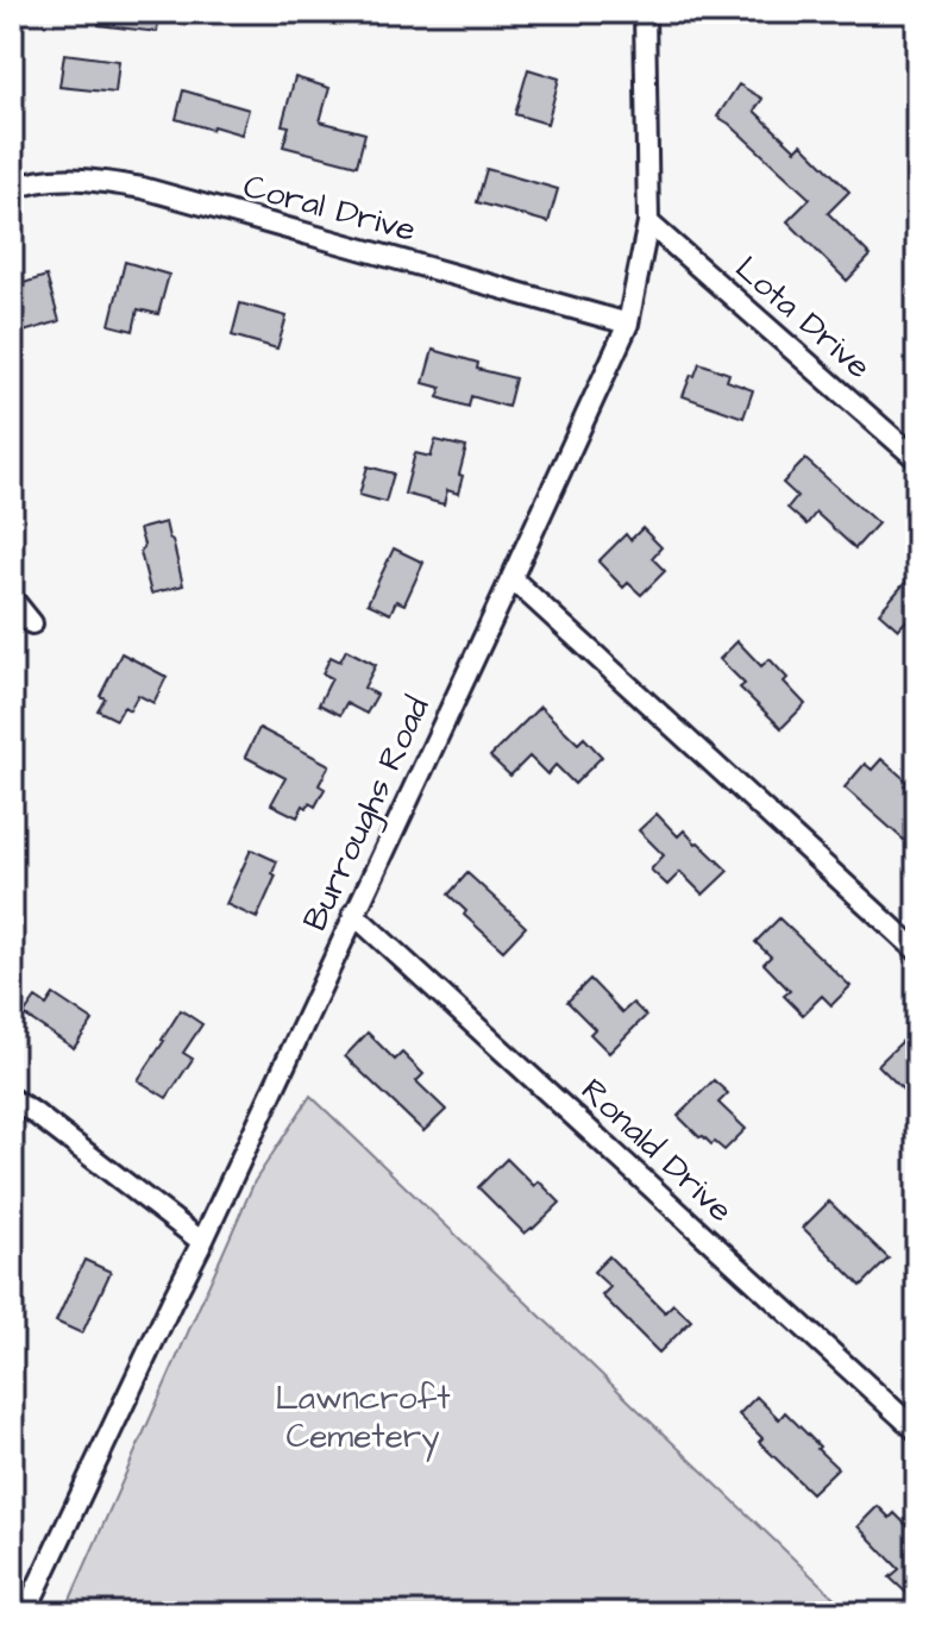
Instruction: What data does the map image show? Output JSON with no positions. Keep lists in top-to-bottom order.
{
  "streets": {
    "street": [
      "Coral Drive",
      "Lota Drive",
      "Burroughs Road",
      "Ronald Drive"
    ]
  },
  "crossings": [
    ["Coral Drive", "Burroughs Road"],
    ["Lota Drive", "Burroughs Road"],
    ["Burroughs Road", "Ronald Drive"]
  ],
  "parks": ["Lawncroft Cemetery"]
}
